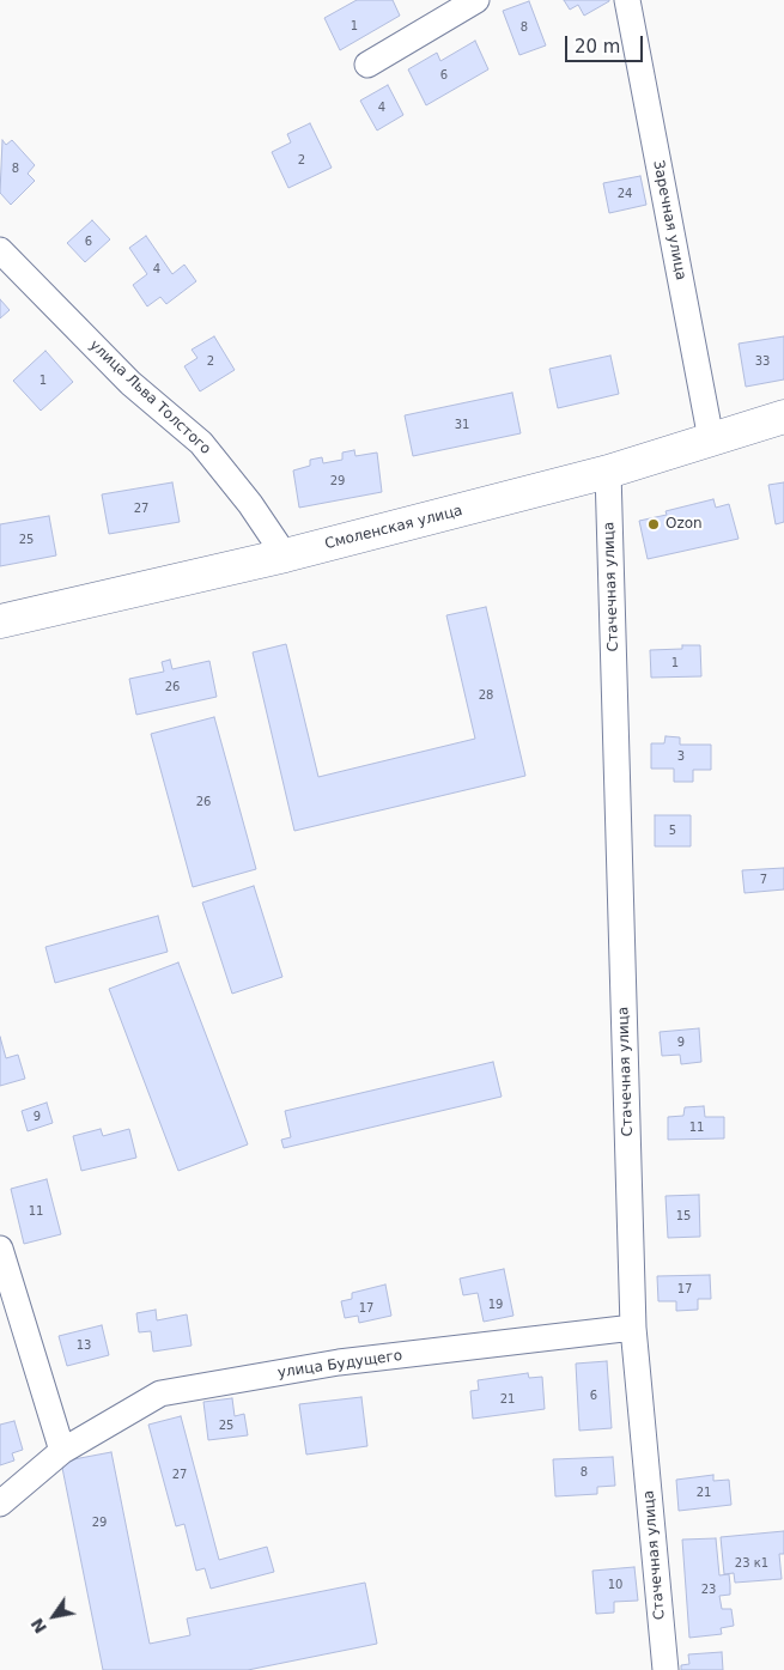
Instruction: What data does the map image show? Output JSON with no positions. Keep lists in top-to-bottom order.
{
  "streets": {
    "main road": ["Смоленская улица"],
    "street": [
      "Заречная улица",
      "улица Льва Толстого",
      "Стачечная улица",
      "улица Будущего"
    ]
  },
  "crossings": [
    ["Заречная улица", "Смоленская улица"],
    ["улица Льва Толстого", "Смоленская улица"],
    ["Смоленская улица", "Стачечная улица"],
    ["Стачечная улица", "улица Будущего"]
  ],
  "places": ["Ozon"],
  "house_numbers": [
    "1",
    "8",
    "6",
    "4",
    "2",
    "8",
    "24",
    "6",
    "4",
    "2",
    "33",
    "1",
    "31",
    "29",
    "27",
    "25",
    "1",
    "26",
    "28",
    "3",
    "26",
    "5",
    "7",
    "9",
    "9",
    "11",
    "11",
    "15",
    "17",
    "19",
    "17",
    "13",
    "6",
    "21",
    "25",
    "8",
    "27",
    "21",
    "29",
    "23 к1",
    "10",
    "23"
  ],
  "scale_bar": "20 m",
  "north": "bottom left"
}
